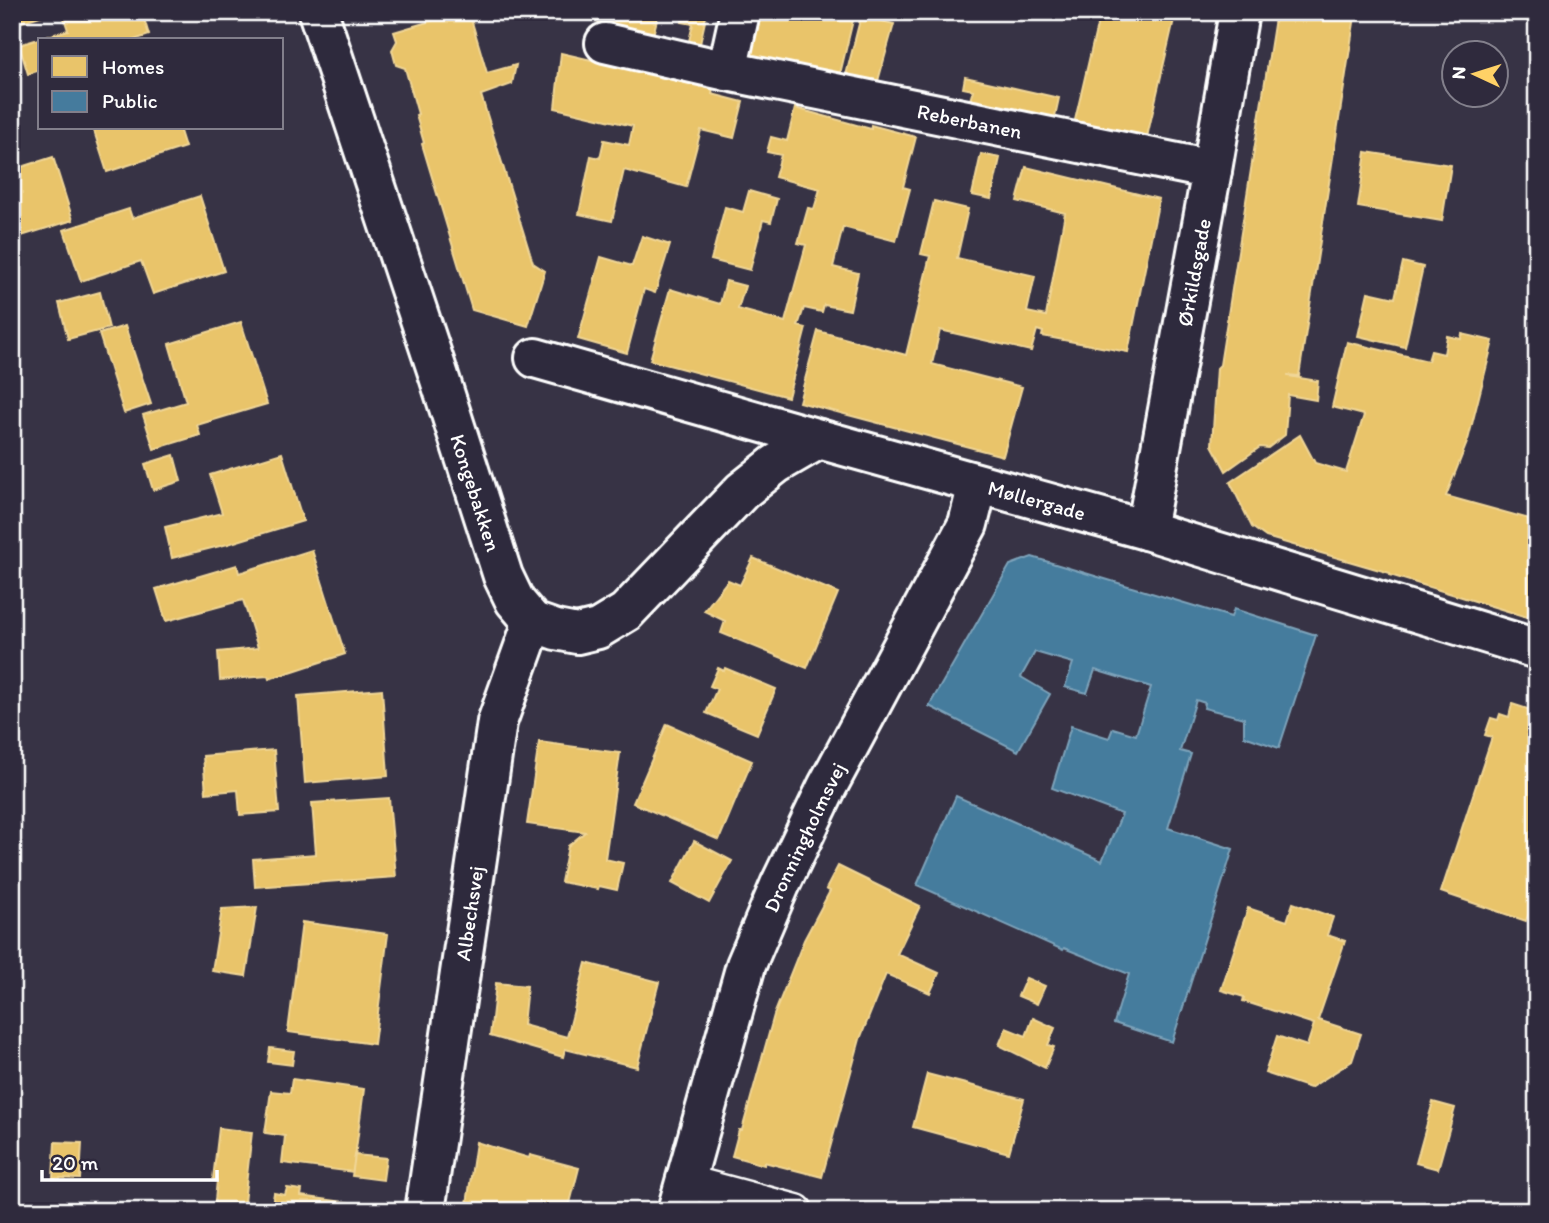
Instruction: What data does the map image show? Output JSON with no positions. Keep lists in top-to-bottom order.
{
  "streets": {
    "street": [
      "Reberbanen",
      "Ørkildsgade",
      "Kongebakken",
      "Møllergade",
      "Dronningholmsvej",
      "Albechsvej"
    ]
  },
  "crossings": [
    ["Reberbanen", "Ørkildsgade"],
    ["Ørkildsgade", "Møllergade"],
    ["Kongebakken", "Albechsvej"],
    ["Møllergade", "Dronningholmsvej"]
  ],
  "legend": ["Homes", "Public"],
  "scale_bar": "20 m",
  "north": "left"
}
